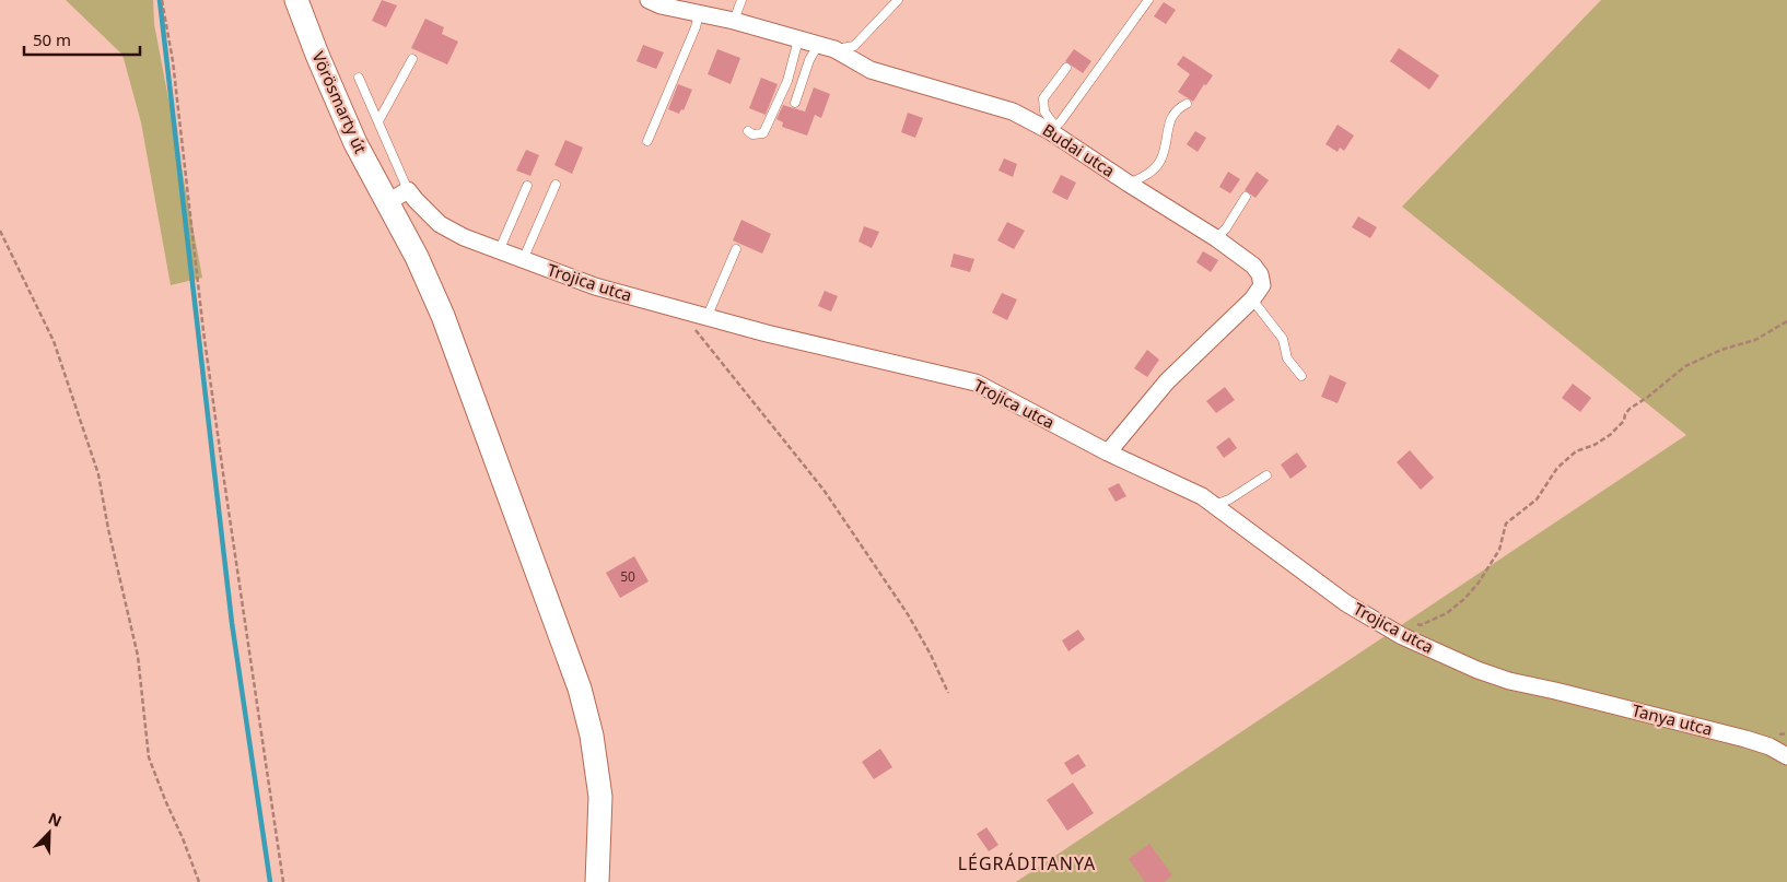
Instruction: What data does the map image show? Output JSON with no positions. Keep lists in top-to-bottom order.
{
  "streets": {
    "street": [
      "Vörösmarty út",
      "Budai utca",
      "Trojica utca",
      "Tanya utca"
    ]
  },
  "crossings": [
    ["Budai utca", "Trojica utca"],
    ["Trojica utca", "Tanya utca"]
  ],
  "districts": ["LÉGRÁDITANYA"],
  "house_numbers": ["50"],
  "scale_bar": "50 m",
  "north": "top right"
}
